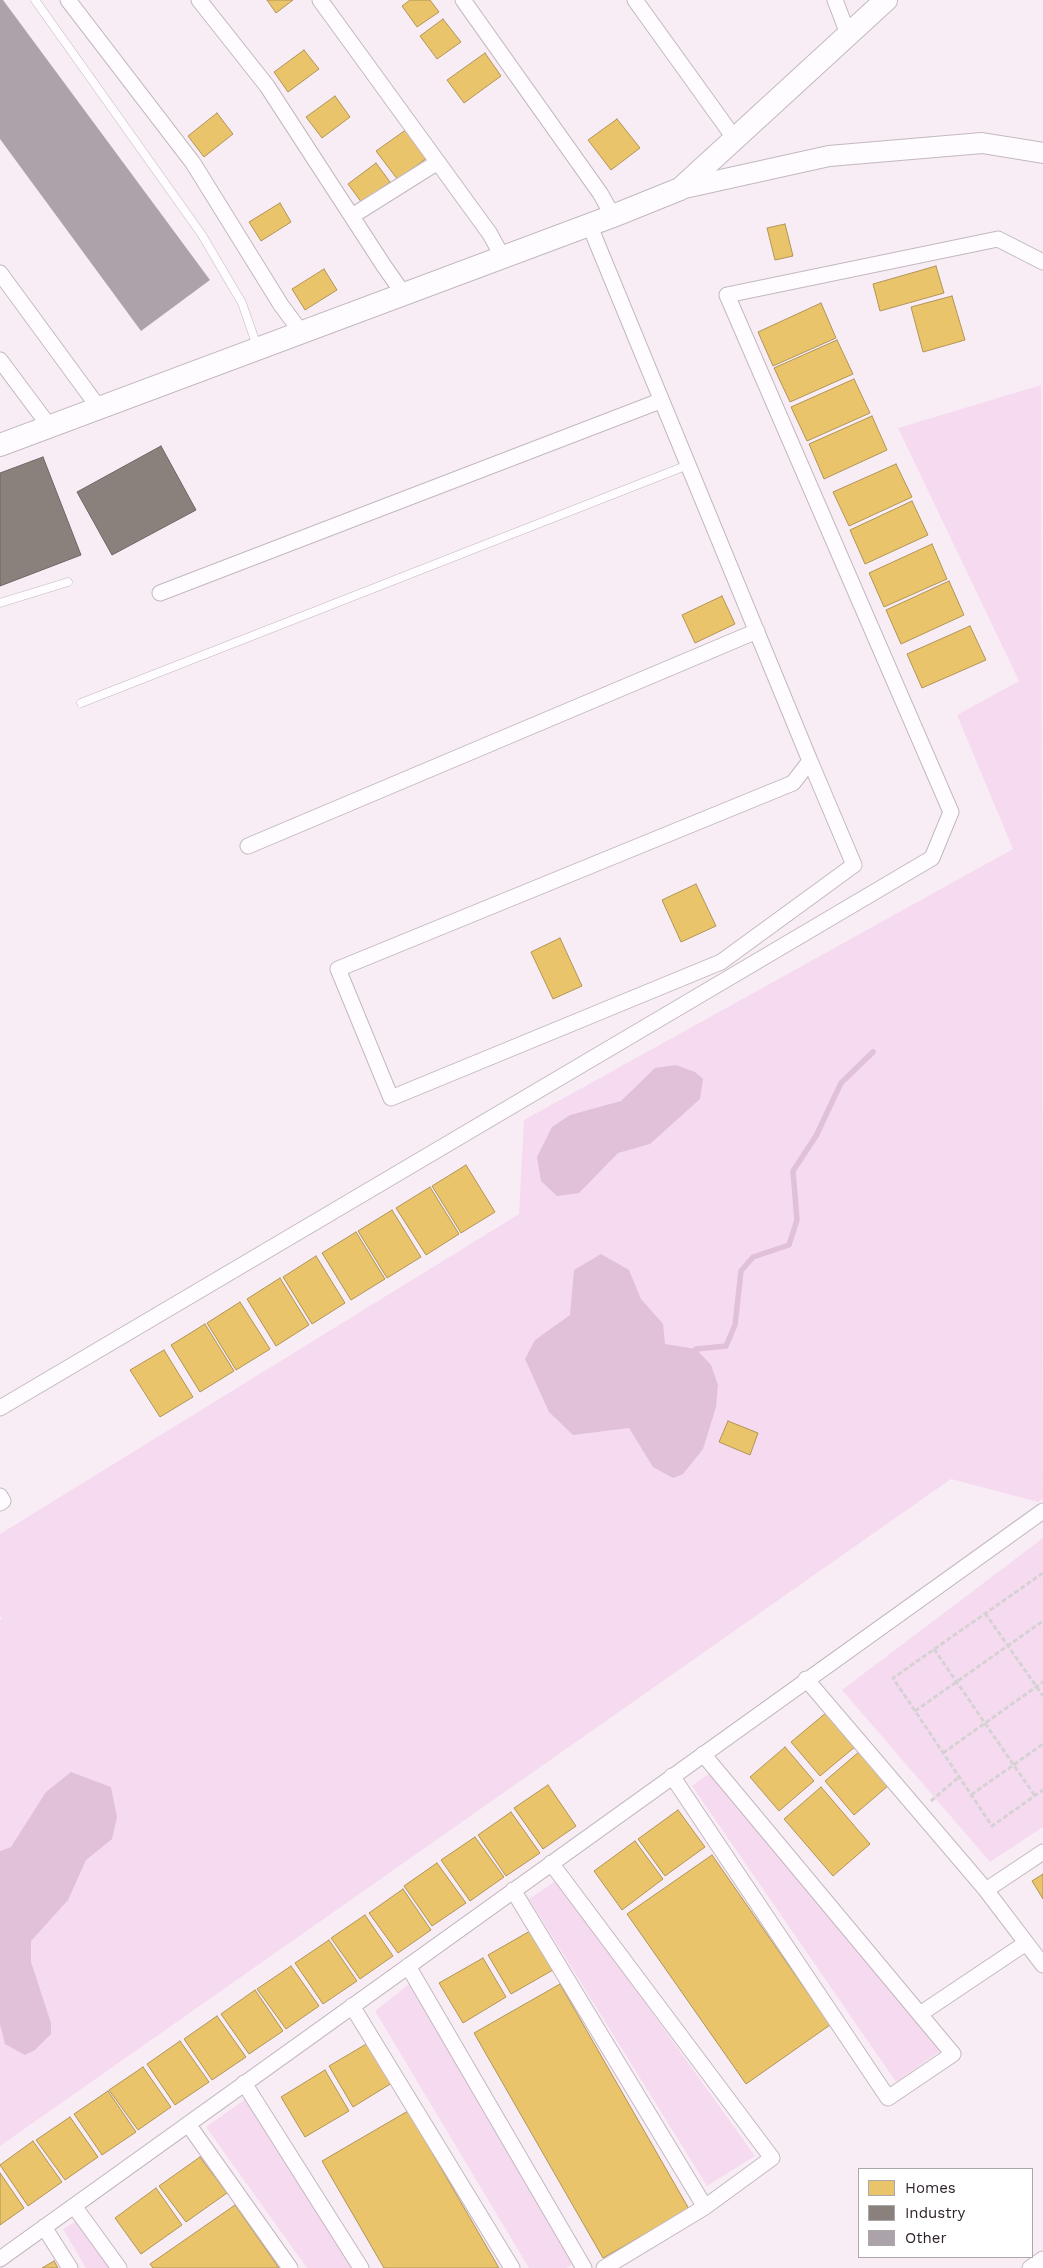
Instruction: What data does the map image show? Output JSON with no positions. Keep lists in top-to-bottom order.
{
  "legend": ["Homes", "Industry", "Other"]
}
